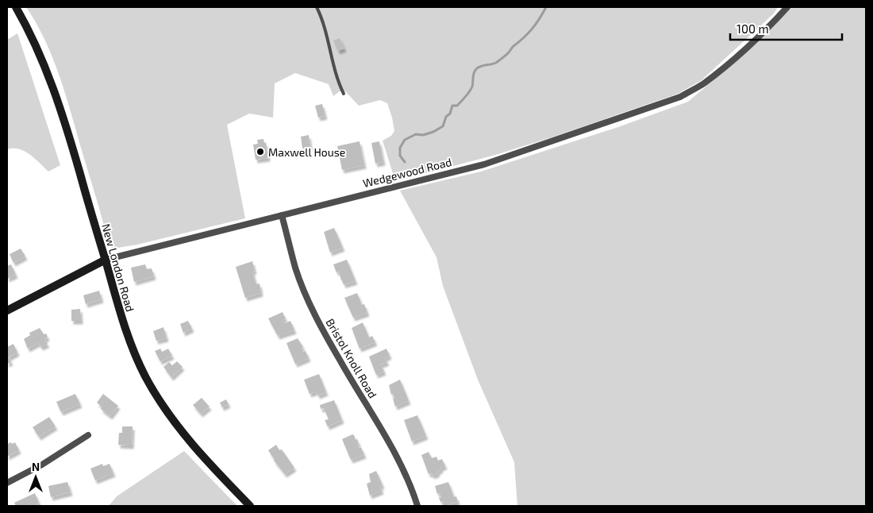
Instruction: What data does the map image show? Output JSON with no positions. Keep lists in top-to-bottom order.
{
  "streets": {
    "main road": ["Wedgewood Road", "New London Road"],
    "street": ["Bristol Knoll Road"]
  },
  "crossings": [
    ["Wedgewood Road", "New London Road"],
    ["Wedgewood Road", "Bristol Knoll Road"]
  ],
  "places": ["Maxwell House"],
  "scale_bar": "100 m",
  "north": "top"
}
